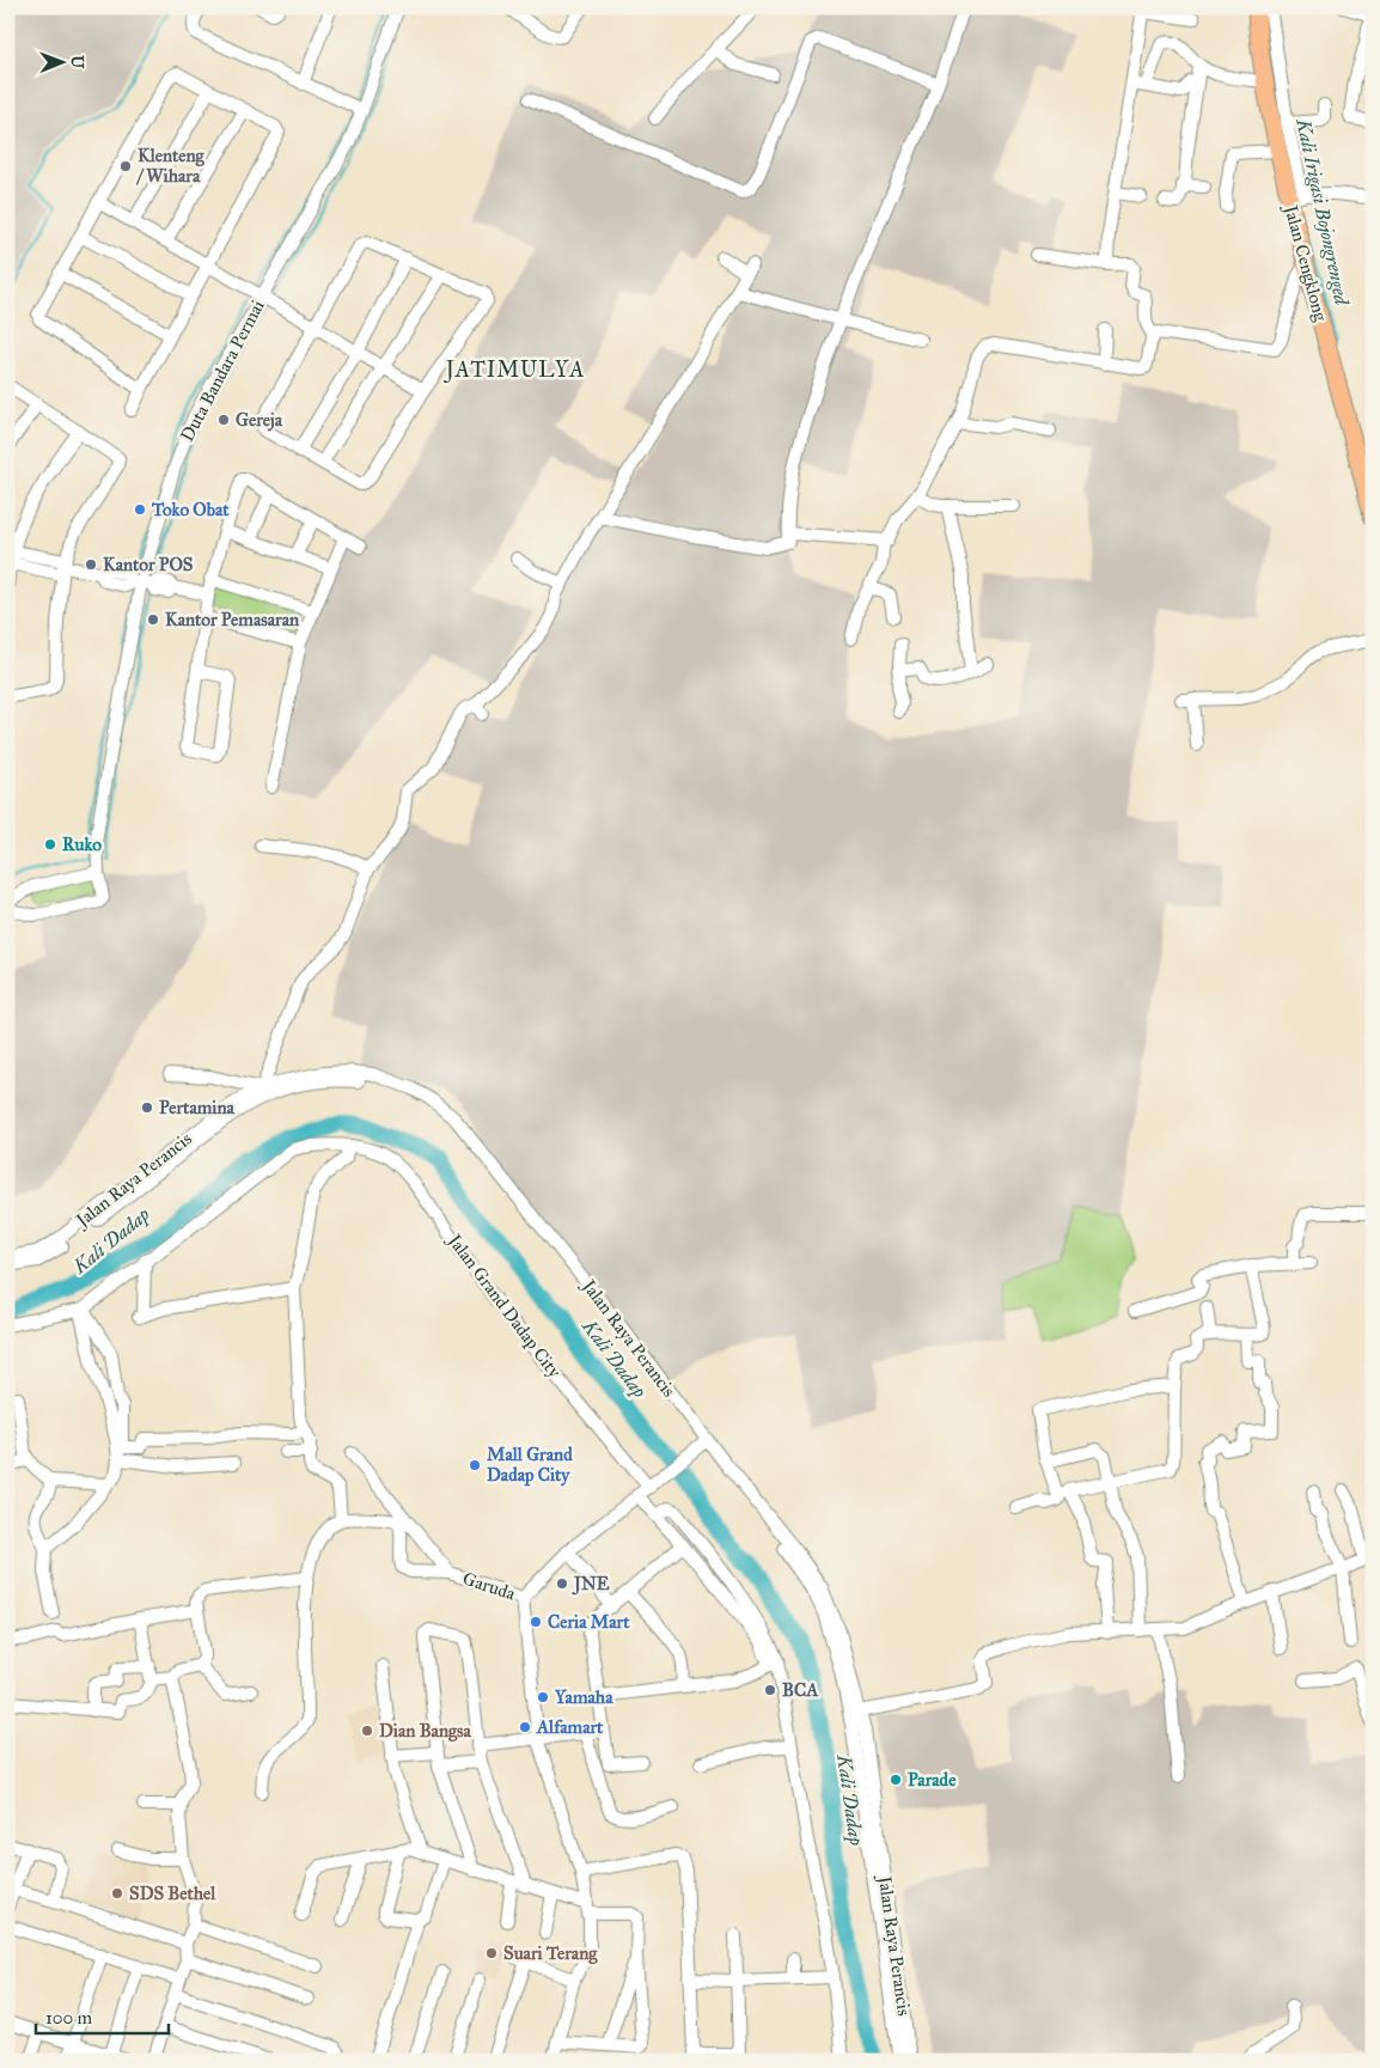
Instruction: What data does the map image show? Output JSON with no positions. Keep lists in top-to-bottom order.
{
  "streets": {
    "main road": ["Jalan Cengklong"],
    "street": [
      "Duta Bandara Permai",
      "Jalan Raya Perancis",
      "Jalan Grand Dadap City",
      "Garuda"
    ]
  },
  "crossings": [
    ["Jalan Raya Perancis", "Garuda"],
    ["Jalan Grand Dadap City", "Garuda"]
  ],
  "districts": ["JATIMULYA"],
  "water": ["Kali Irigasi Bojongrenged", "Kali Dadap"],
  "places": [
    "Klenteng / Wihara",
    "Gereja",
    "Toko Obat",
    "Kantor POS",
    "Kantor Pemasaran",
    "Ruko",
    "Pertamina",
    "Mall Grand Dadap City",
    "JNE",
    "Ceria Mart",
    "BCA",
    "Yamaha",
    "Alfamart",
    "Dian Bangsa",
    "Parade",
    "SDS Bethel",
    "Suari Terang"
  ],
  "scale_bar": "100 m",
  "north": "right"
}
